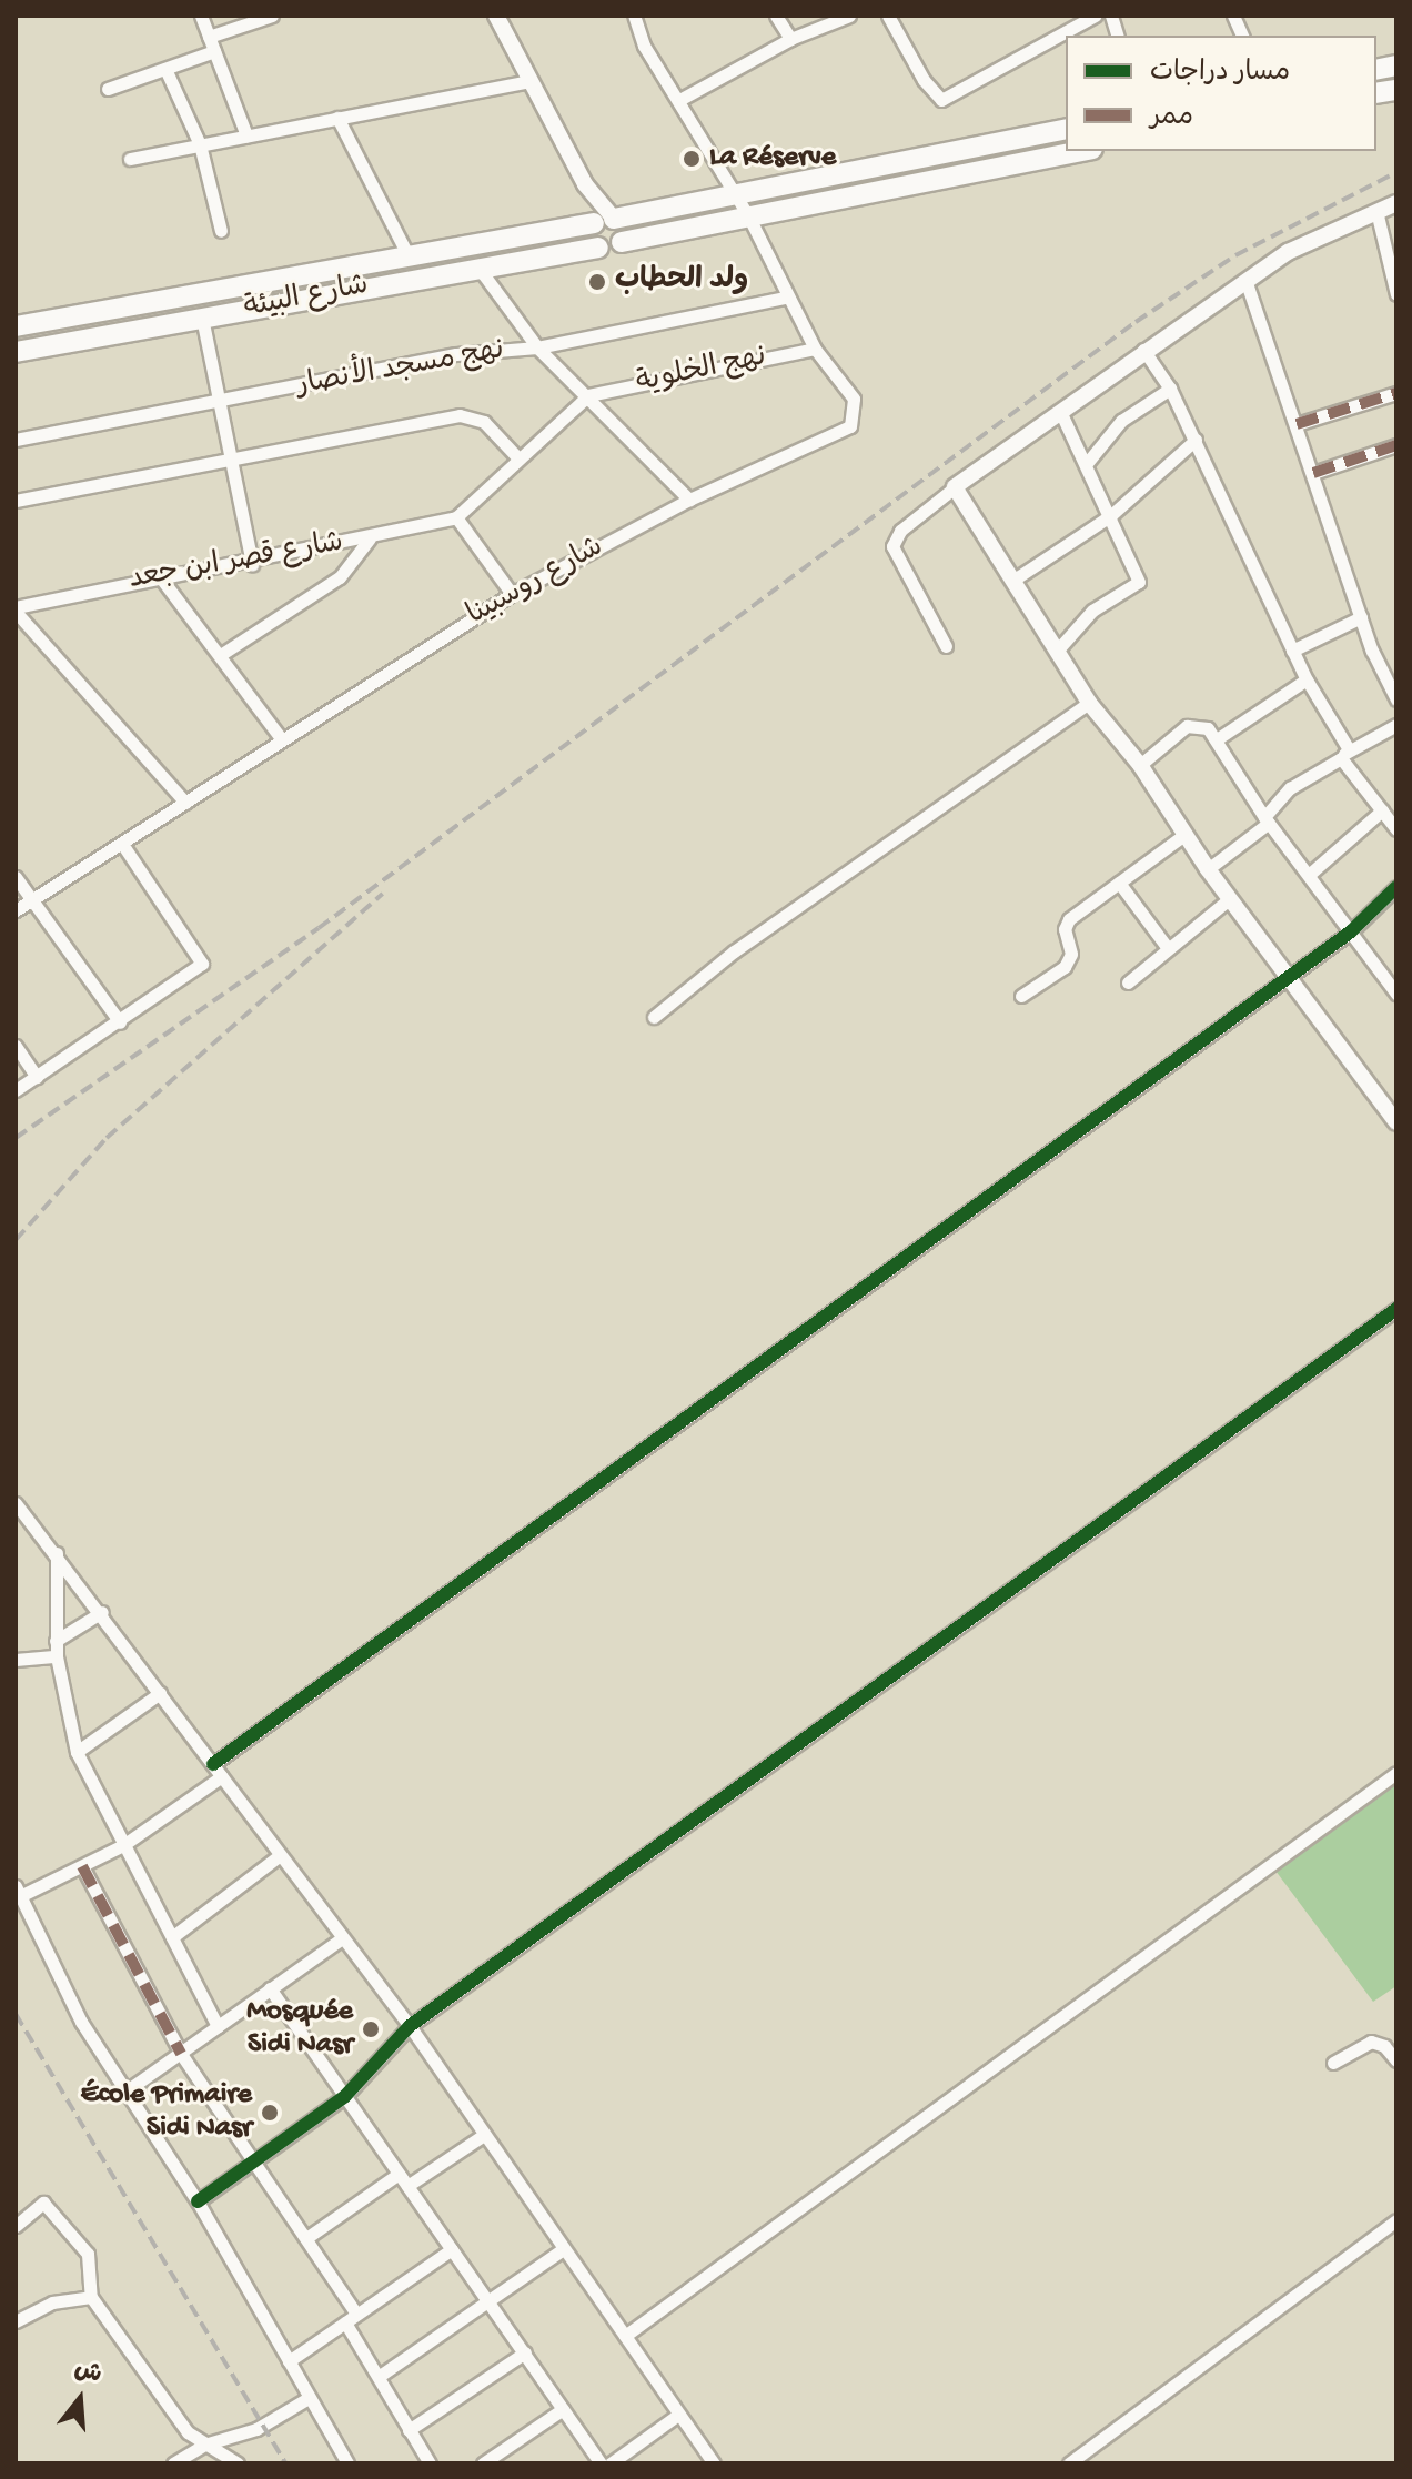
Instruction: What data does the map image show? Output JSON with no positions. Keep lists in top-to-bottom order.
{
  "streets": {
    "main road": ["شارع البيئة"],
    "street": [
      "نهج مسجد الأنصار",
      "نهج الخلوية",
      "شارع قصر ابن جعد",
      "شارع روسبينا"
    ]
  },
  "crossings": [
    ["شارع البيئة", "شارع روسبينا"],
    ["نهج مسجد الأنصار", "شارع روسبينا"],
    ["نهج الخلوية", "شارع روسبينا"]
  ],
  "places": [
    "La Réserve",
    "ولد الحطاب",
    "Mosquée Sidi Nasr",
    "École Primaire Sidi Nasr"
  ],
  "legend": ["مسار دراجات", "ممر"],
  "north": "top"
}
